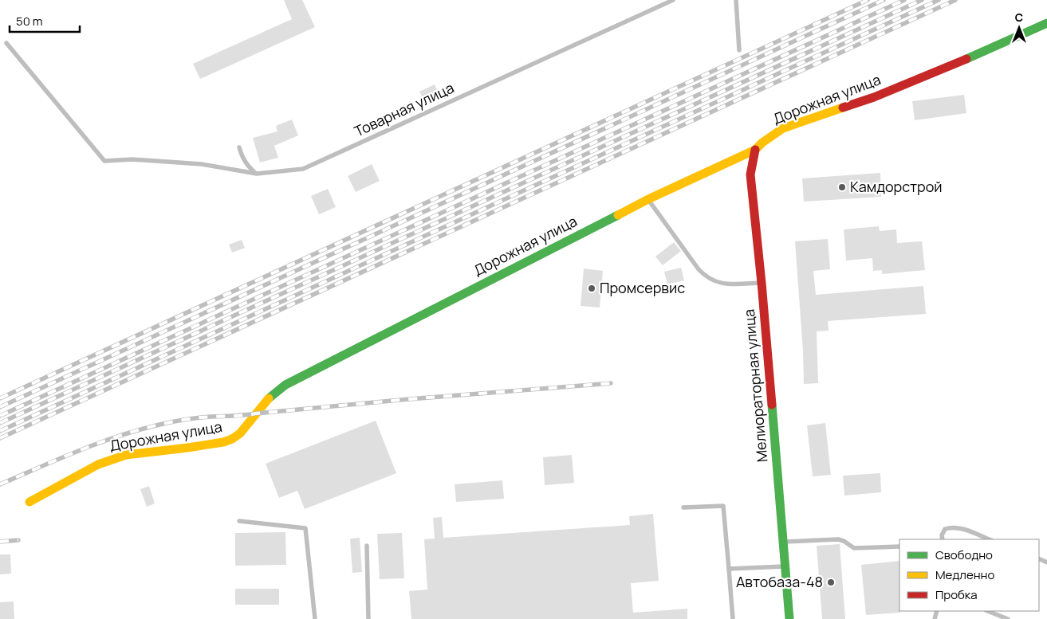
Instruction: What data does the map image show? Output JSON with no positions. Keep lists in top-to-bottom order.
{
  "streets": {
    "street": ["Дорожная улица", "Мелиораторная улица"],
    "lane": ["Товарная улица"]
  },
  "crossings": [
    ["Дорожная улица", "Мелиораторная улица"]
  ],
  "places": ["Камдорстрой", "Промсервис", "Автобаза-48"],
  "legend": ["Свободно", "Медленно", "Пробка"],
  "scale_bar": "50 m",
  "north": "top"
}
